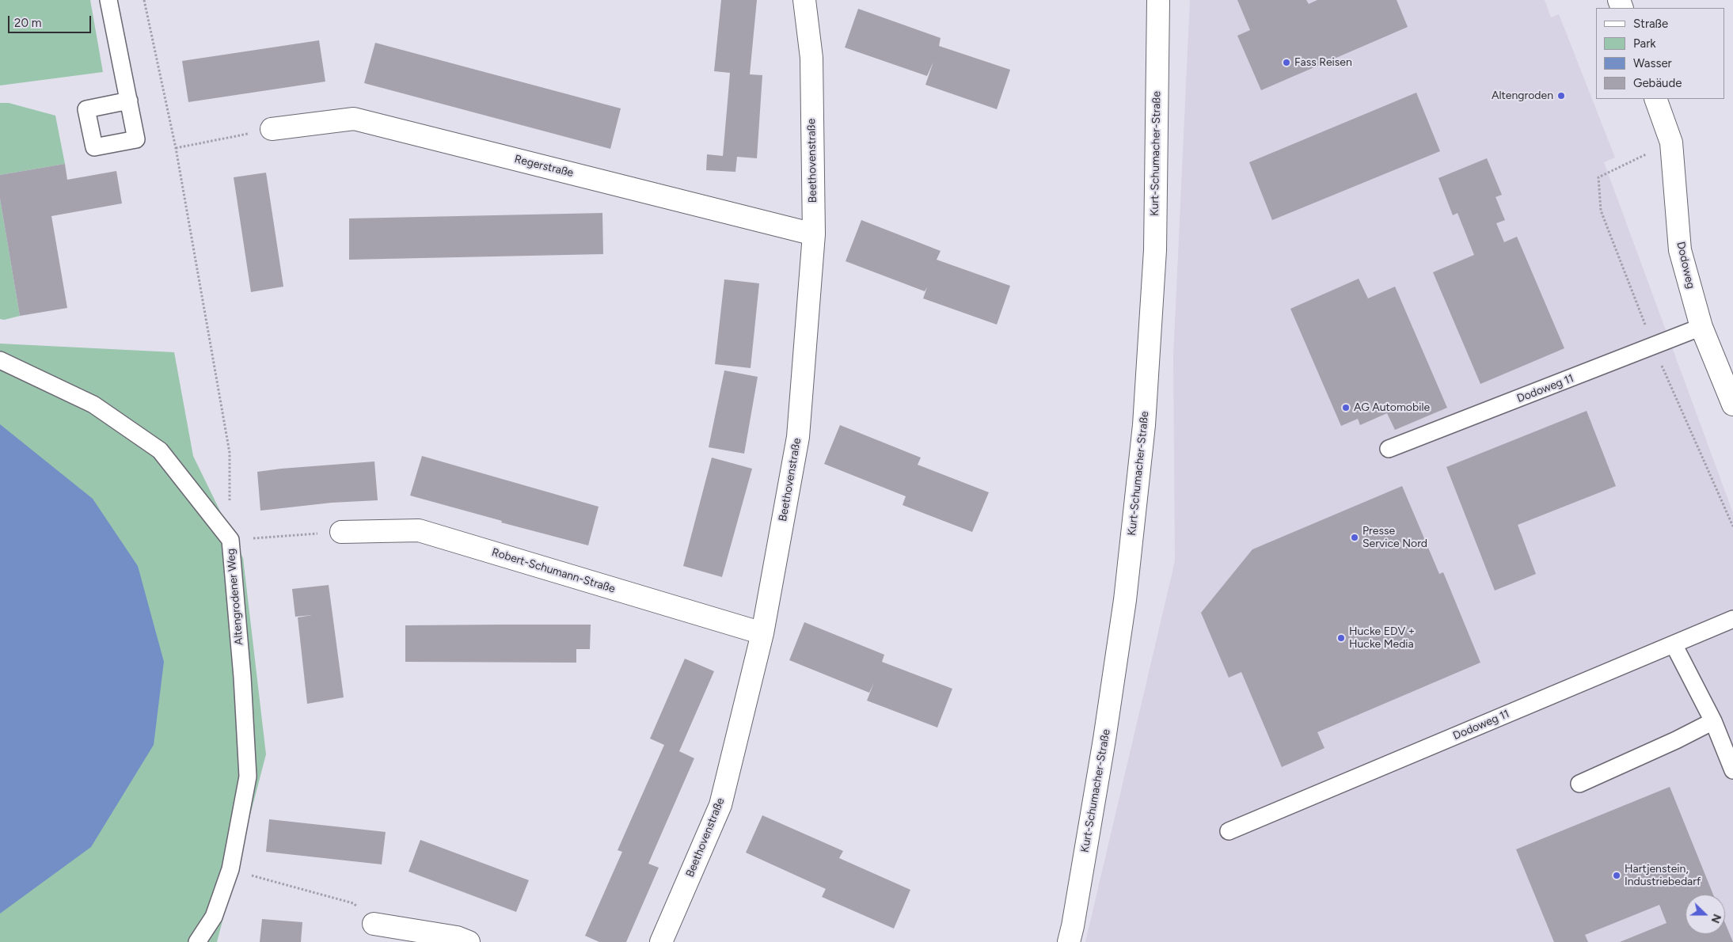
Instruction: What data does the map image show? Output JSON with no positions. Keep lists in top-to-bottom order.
{
  "streets": {
    "street": [
      "Kurt-Schumacher-Straße",
      "Beethovenstraße",
      "Regerstraße",
      "Dodoweg",
      "Robert-Schumann-Straße"
    ],
    "lane": ["Dodoweg 11", "Altengrodener Weg"]
  },
  "crossings": [
    ["Beethovenstraße", "Regerstraße"],
    ["Beethovenstraße", "Robert-Schumann-Straße"],
    ["Dodoweg", "Dodoweg 11"]
  ],
  "places": [
    "Fass Reisen",
    "Altengroden",
    "AG Automobile",
    "Presse Service Nord",
    "Hucke EDV + Hucke Media",
    "Hartjenstein, Industriebedarf"
  ],
  "legend": [
    "Straße",
    "Park",
    "Wasser",
    "Gebäude"
  ],
  "scale_bar": "20 m",
  "north": "right"
}
